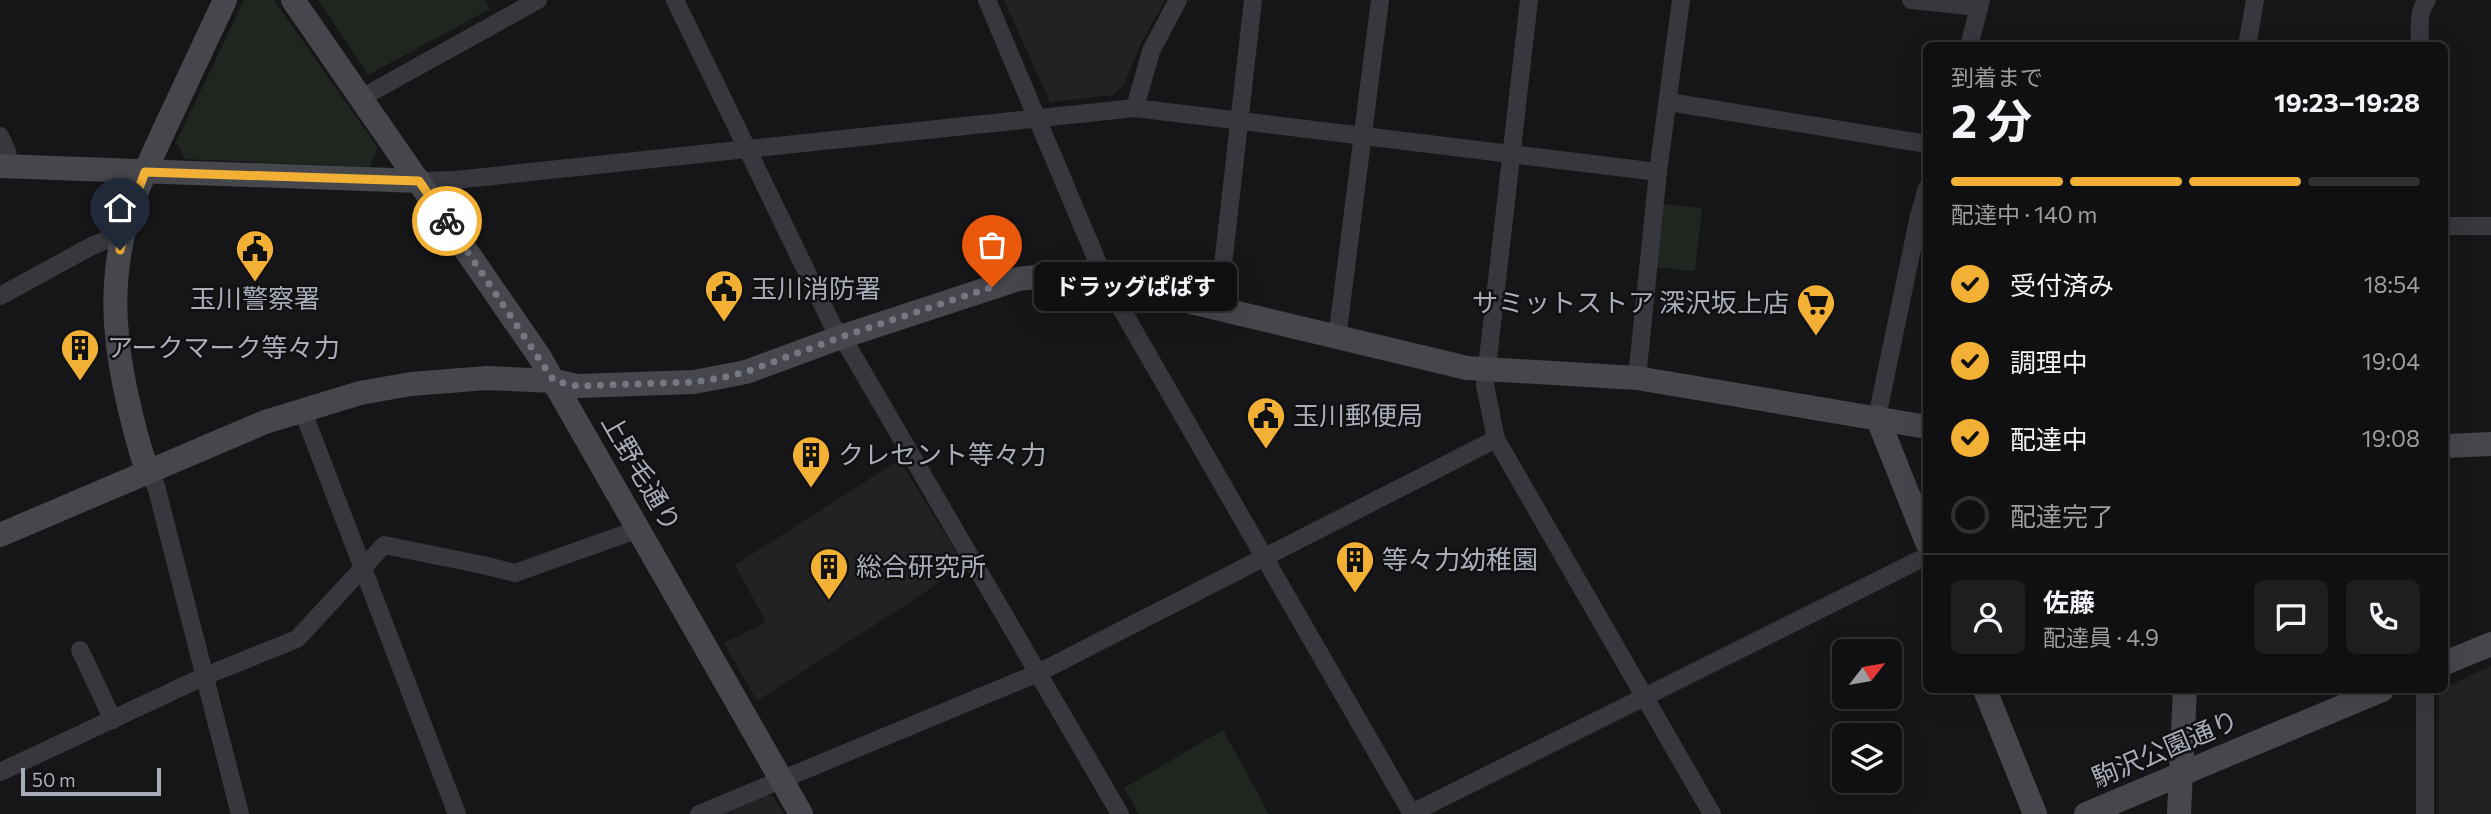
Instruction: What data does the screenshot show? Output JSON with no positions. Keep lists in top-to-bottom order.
{
  "streets": {
    "street": ["上野毛通り", "駒沢公園通り"]
  },
  "places": {
    "public building": ["玉川警察署", "玉川消防署", "玉川郵便局"],
    "other": ["ドラッグぱぱす"],
    "supermarket": ["サミットストア 深沢坂上店"],
    "building": [
      "アークマーク等々力",
      "クレセント等々力",
      "等々力幼稚園",
      "総合研究所"
    ]
  },
  "scale_bar": "50 m",
  "north": "top right",
  "page": {
    "heading": ["2 分", "到着まで", "19:23–19:28"],
    "panel": ["佐藤", "配達員 · 4.9"],
    "bar": "配達中 · 140 m",
    "list": [
      ["受付済み", "18:54"],
      ["調理中", "19:04"],
      ["配達中", "19:08"],
      "配達完了"
    ],
    "bubble": "ドラッグぱぱす",
    "scale": "50 m"
  }
}
